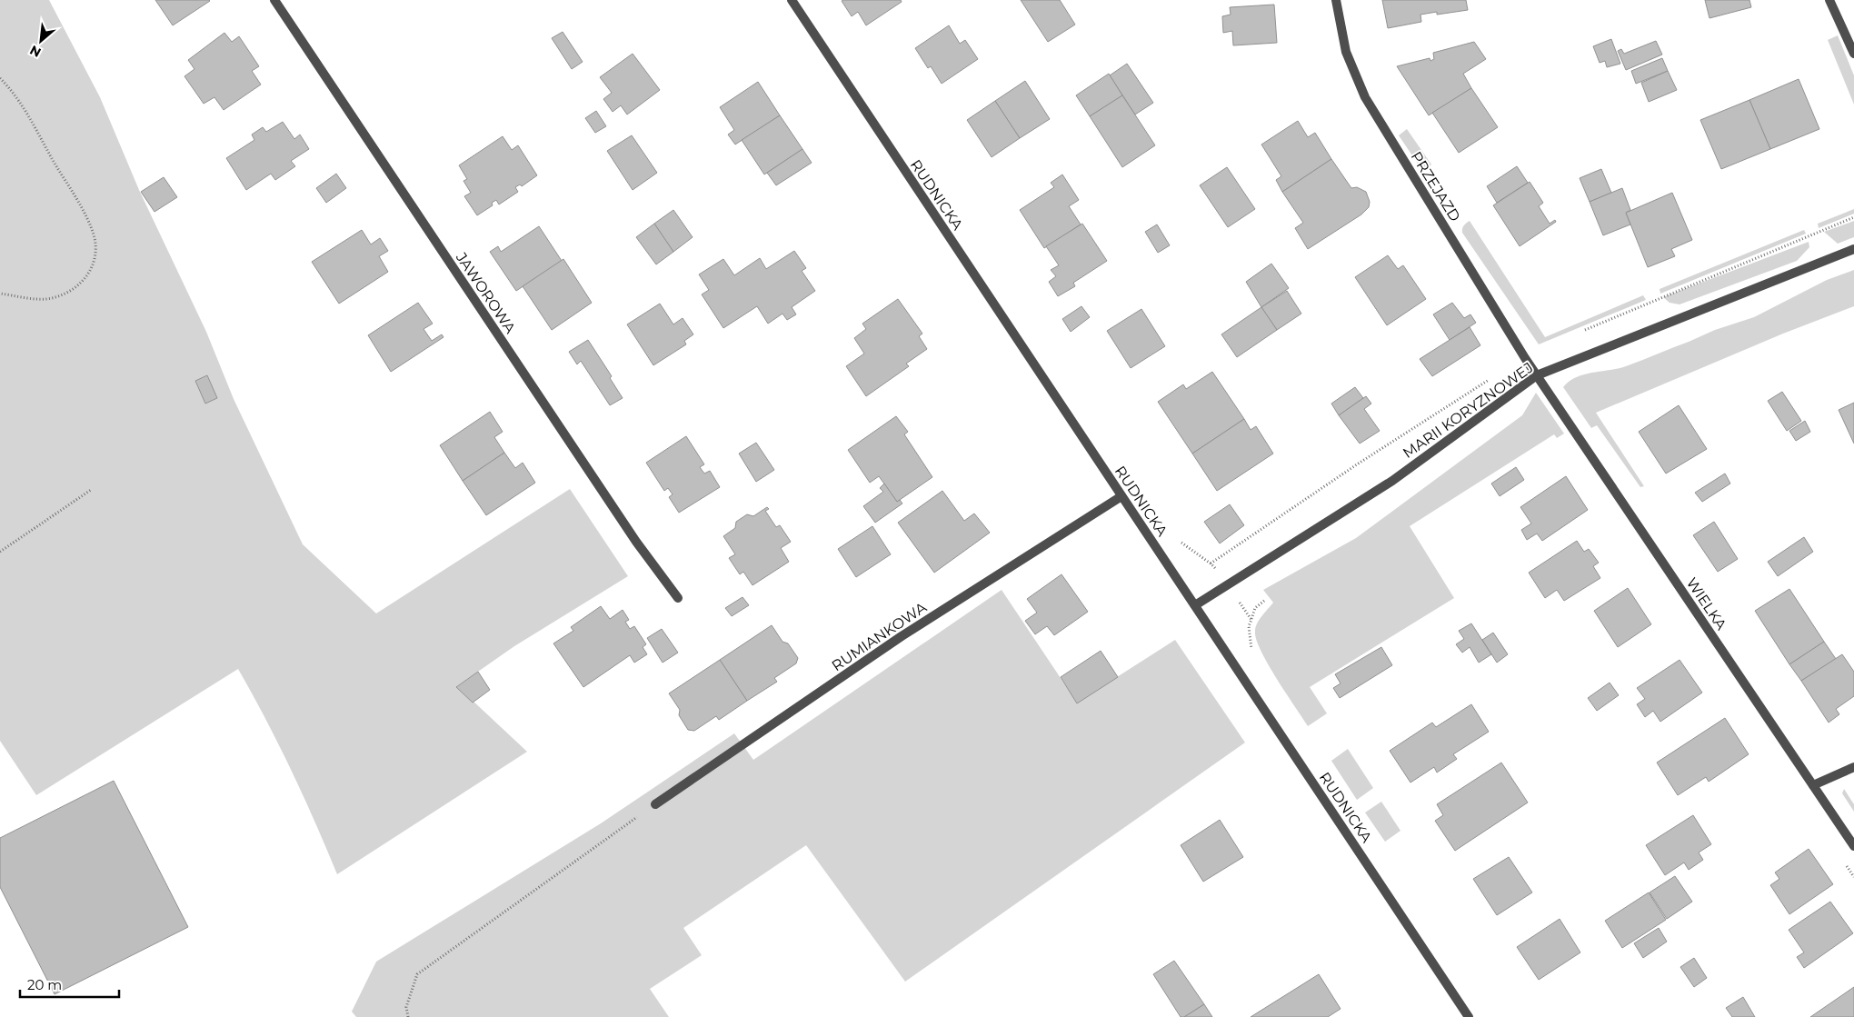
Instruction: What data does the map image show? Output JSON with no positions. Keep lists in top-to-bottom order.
{
  "streets": {
    "street": [
      "PRZEJAZD",
      "RUDNICKA",
      "JAWOROWA",
      "MARII KORYZNOWEJ",
      "WIELKA",
      "RUMIANKOWA"
    ]
  },
  "crossings": [
    ["PRZEJAZD", "MARII KORYZNOWEJ"],
    ["PRZEJAZD", "WIELKA"],
    ["RUDNICKA", "MARII KORYZNOWEJ"],
    ["RUDNICKA", "RUMIANKOWA"],
    ["MARII KORYZNOWEJ", "WIELKA"]
  ],
  "scale_bar": "20 m",
  "north": "bottom left"
}
